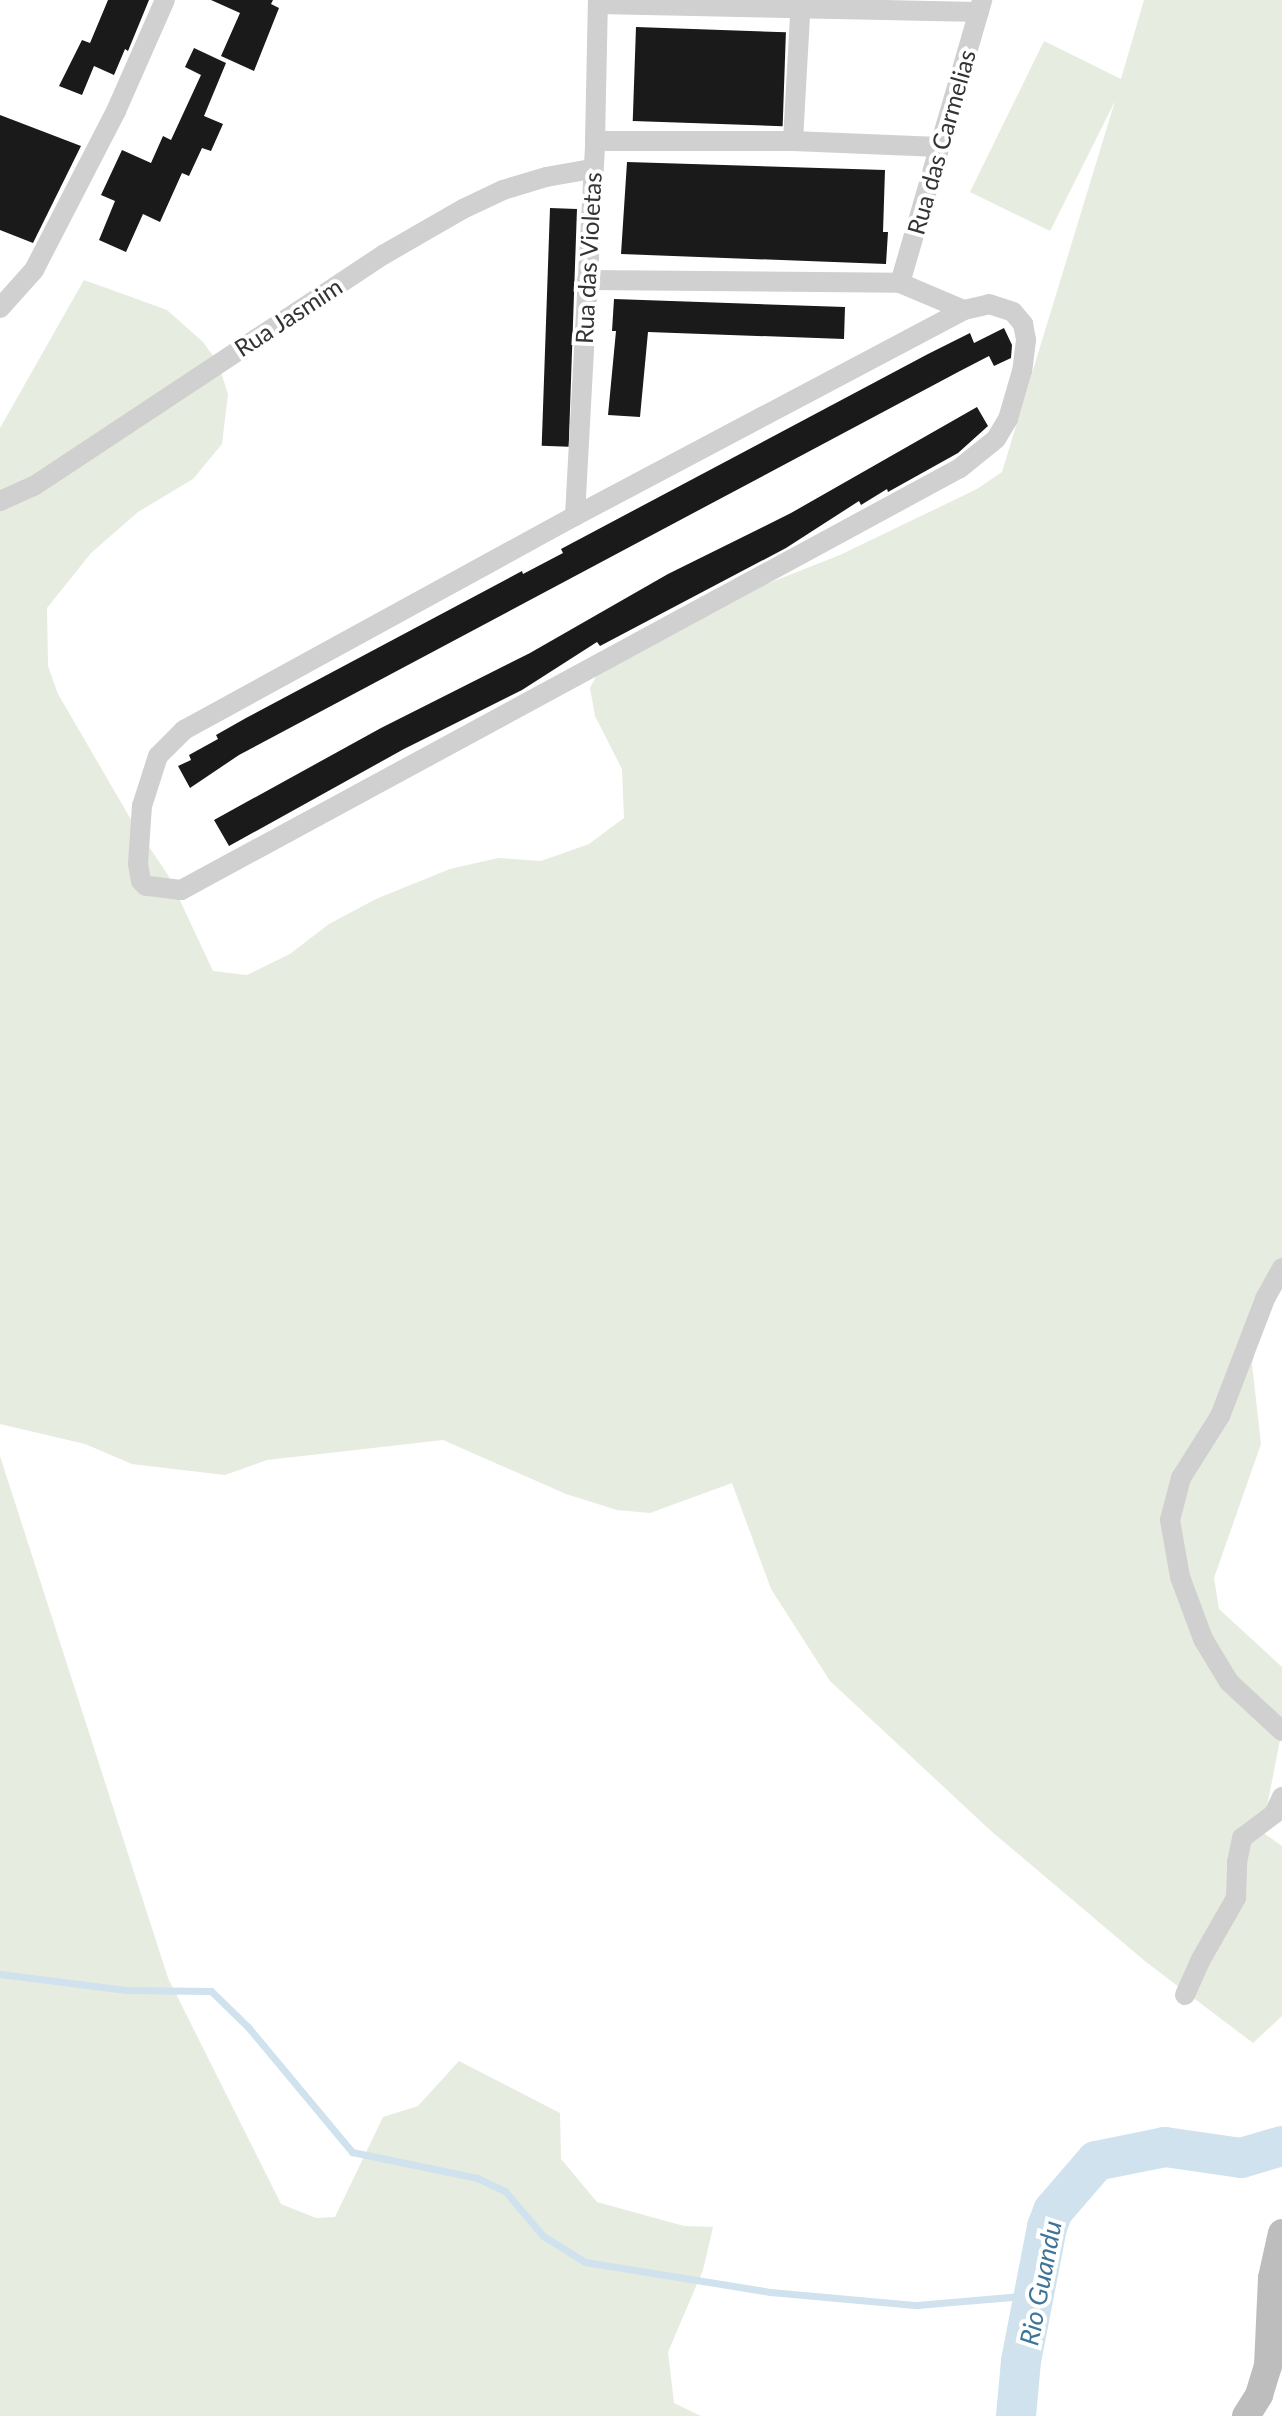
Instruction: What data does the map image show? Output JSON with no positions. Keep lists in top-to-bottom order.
{
  "streets": {
    "street": ["Rua das Carmelias", "Rua das Violetas", "Rua Jasmim"]
  },
  "crossings": [
    ["Rua das Violetas", "Rua Jasmim"]
  ],
  "water": ["Rio Guandu"]
}
